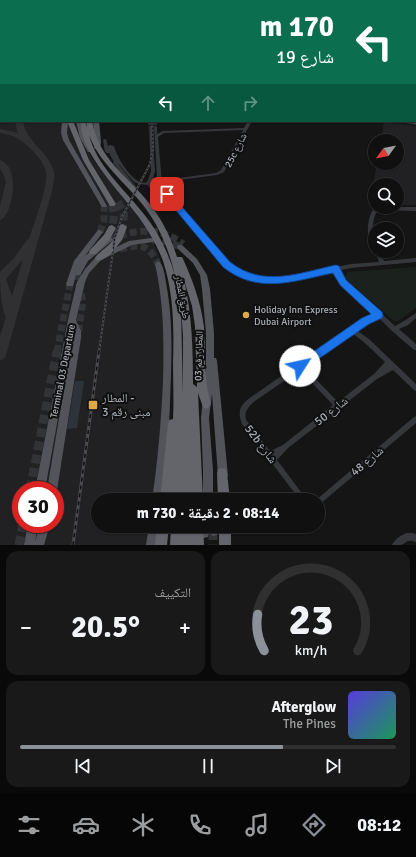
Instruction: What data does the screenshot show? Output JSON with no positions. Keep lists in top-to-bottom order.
{
  "streets": {
    "highway": ["طريق المطار"],
    "main road": ["المطار رقم 03", "Terminal 03 Departure"],
    "street": [
      "25c شارع",
      "شارع 50",
      "52b شارع",
      "شارع 48"
    ]
  },
  "crossings": [
    ["شارع 50", "52b شارع"]
  ],
  "places": {
    "other": ["Holiday Inn Express Dubai Airport"],
    "transit": ["المطار - مبنى رقم 3"]
  },
  "north": "bottom left",
  "page": {
    "turn": ["170 m", "شارع 19"],
    "limit": "30",
    "trip": "08:14 · 2 دقيقة · 730 m",
    "tile": "التكييف",
    "heat": ["−", "20.5°", "+"],
    "song": ["Afterglow", "The Pines"],
    "tabs": "08:12",
    "gauge": ["23", "km/h"]
  }
}
